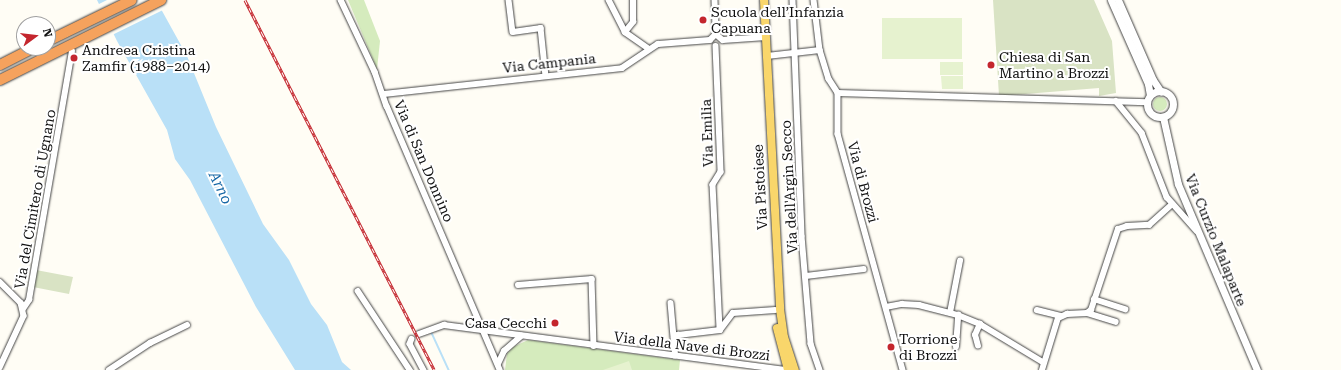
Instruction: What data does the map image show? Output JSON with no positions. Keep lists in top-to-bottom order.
{
  "streets": {
    "main road": ["Via Pistoiese"],
    "street": [
      "Via Campania",
      "Via Emilia",
      "Via di San Donnino",
      "Via di Brozzi",
      "Via dell'Argin Secco",
      "Via del Cimitero di Ugnano",
      "Via Curzio Malaparte",
      "Via della Nave di Brozzi"
    ]
  },
  "crossings": [
    ["Via Campania", "Via di San Donnino"],
    ["Via di San Donnino", "Via della Nave di Brozzi"],
    ["Via Pistoiese", "Via della Nave di Brozzi"]
  ],
  "water": ["Arno"],
  "places": [
    "Scuola dell’Infanzia Capuana",
    "Andreea Cristina Zamfir (1988–2014)",
    "Chiesa di San Martino a Brozzi",
    "Casa Cecchi",
    "Torrione di Brozzi"
  ],
  "north": "right"
}
